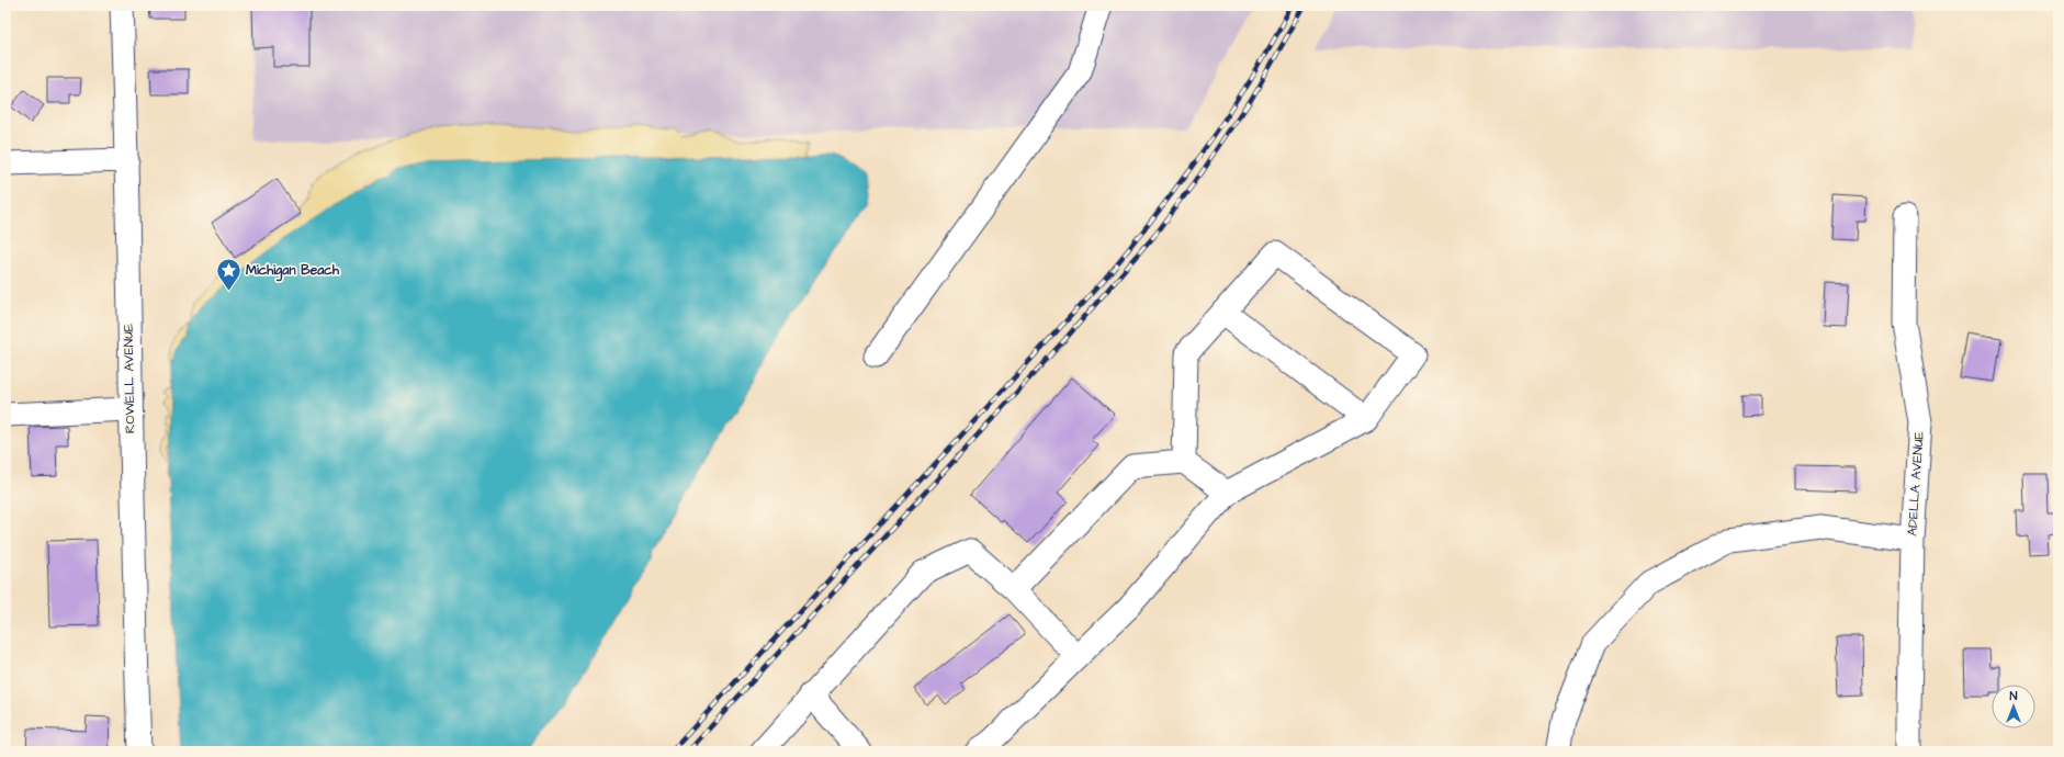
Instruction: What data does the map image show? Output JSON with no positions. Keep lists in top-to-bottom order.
{
  "streets": {
    "street": ["ROWELL AVENUE", "ADELLA AVENUE"]
  },
  "places": {
    "place": ["Michigan Beach"]
  },
  "north": "top"
}
